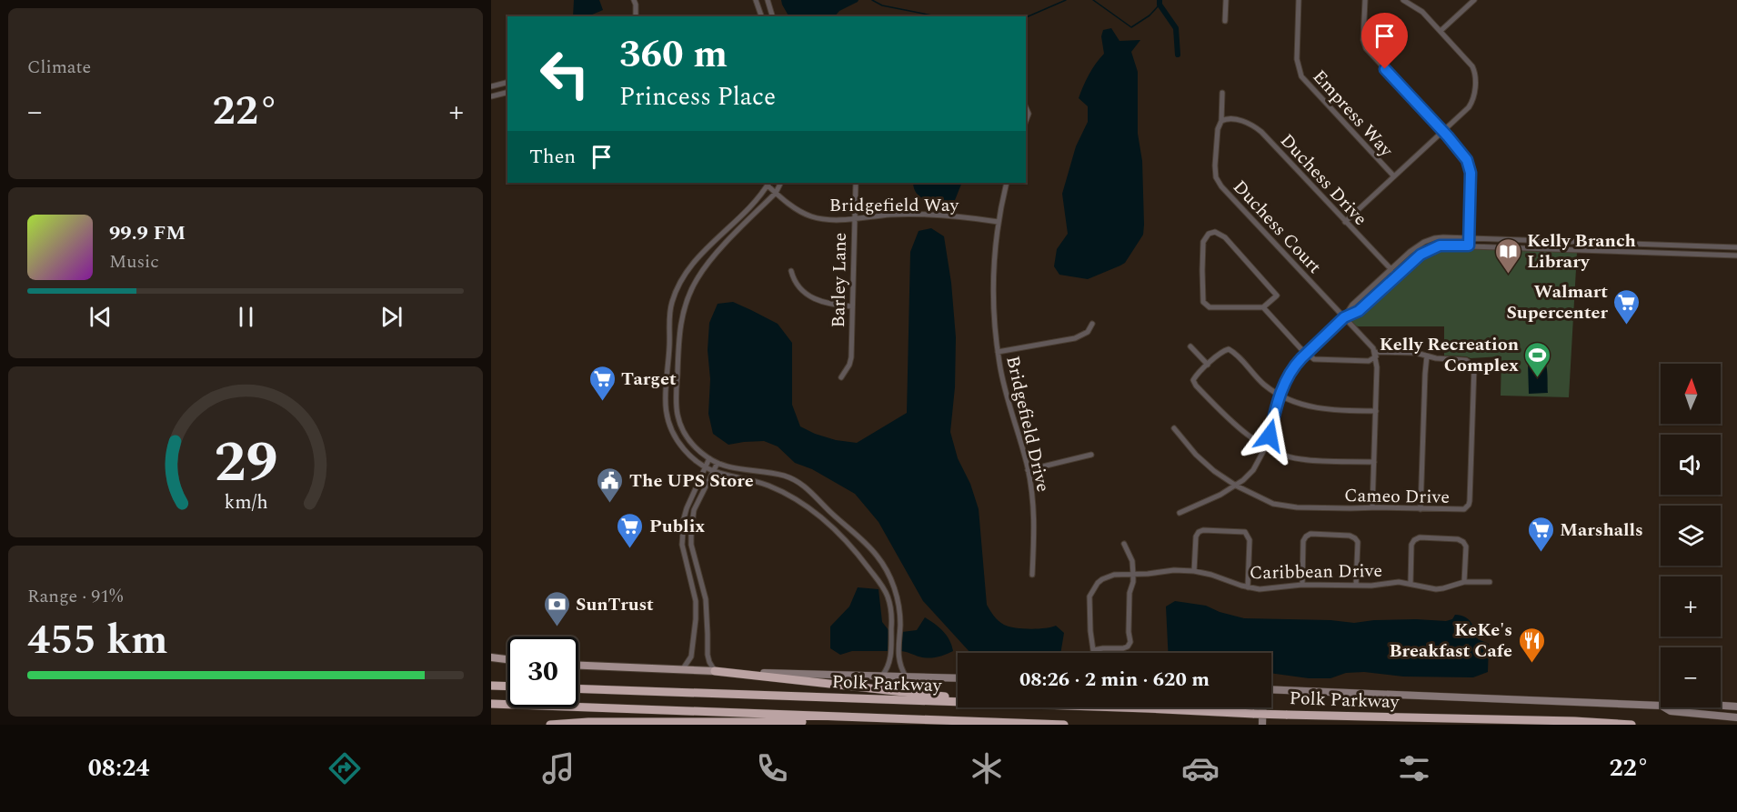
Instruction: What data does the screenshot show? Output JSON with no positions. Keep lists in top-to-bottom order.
{
  "streets": {
    "highway": ["Polk Parkway"],
    "street": [
      "Empress Way",
      "Duchess Drive",
      "Bridgefield Way",
      "Duchess Court",
      "Barley Lane",
      "Bridgefield Drive",
      "Cameo Drive",
      "Caribbean Drive"
    ]
  },
  "crossings": [
    ["Duchess Drive", "Duchess Court"],
    ["Bridgefield Way", "Barley Lane"],
    ["Bridgefield Way", "Bridgefield Drive"],
    ["Duchess Court", "Cameo Drive"]
  ],
  "places": {
    "library": ["Kelly Branch Library"],
    "supermarket": [
      "Walmart Supercenter",
      "Target",
      "Publix",
      "Marshalls"
    ],
    "sports": ["Kelly Recreation Complex"],
    "public building": ["The UPS Store"],
    "bank": ["SunTrust"],
    "restaurant": ["KeKe's Breakfast Cafe"]
  },
  "north": "top",
  "page": {
    "tile": [
      "Climate",
      ["Range · 91%", "455 km"]
    ],
    "turn": ["360 m", "Princess Place"],
    "heat": ["−", "22°", "+"],
    "then": "Then",
    "song": ["99.9 FM", "Music"],
    "map_buttons": ["+", "−"],
    "limit": "30",
    "trip": "08:26 · 2 min · 620 m",
    "tabs": ["08:24", "22°"],
    "gauge": ["29", "km/h"]
  }
}
